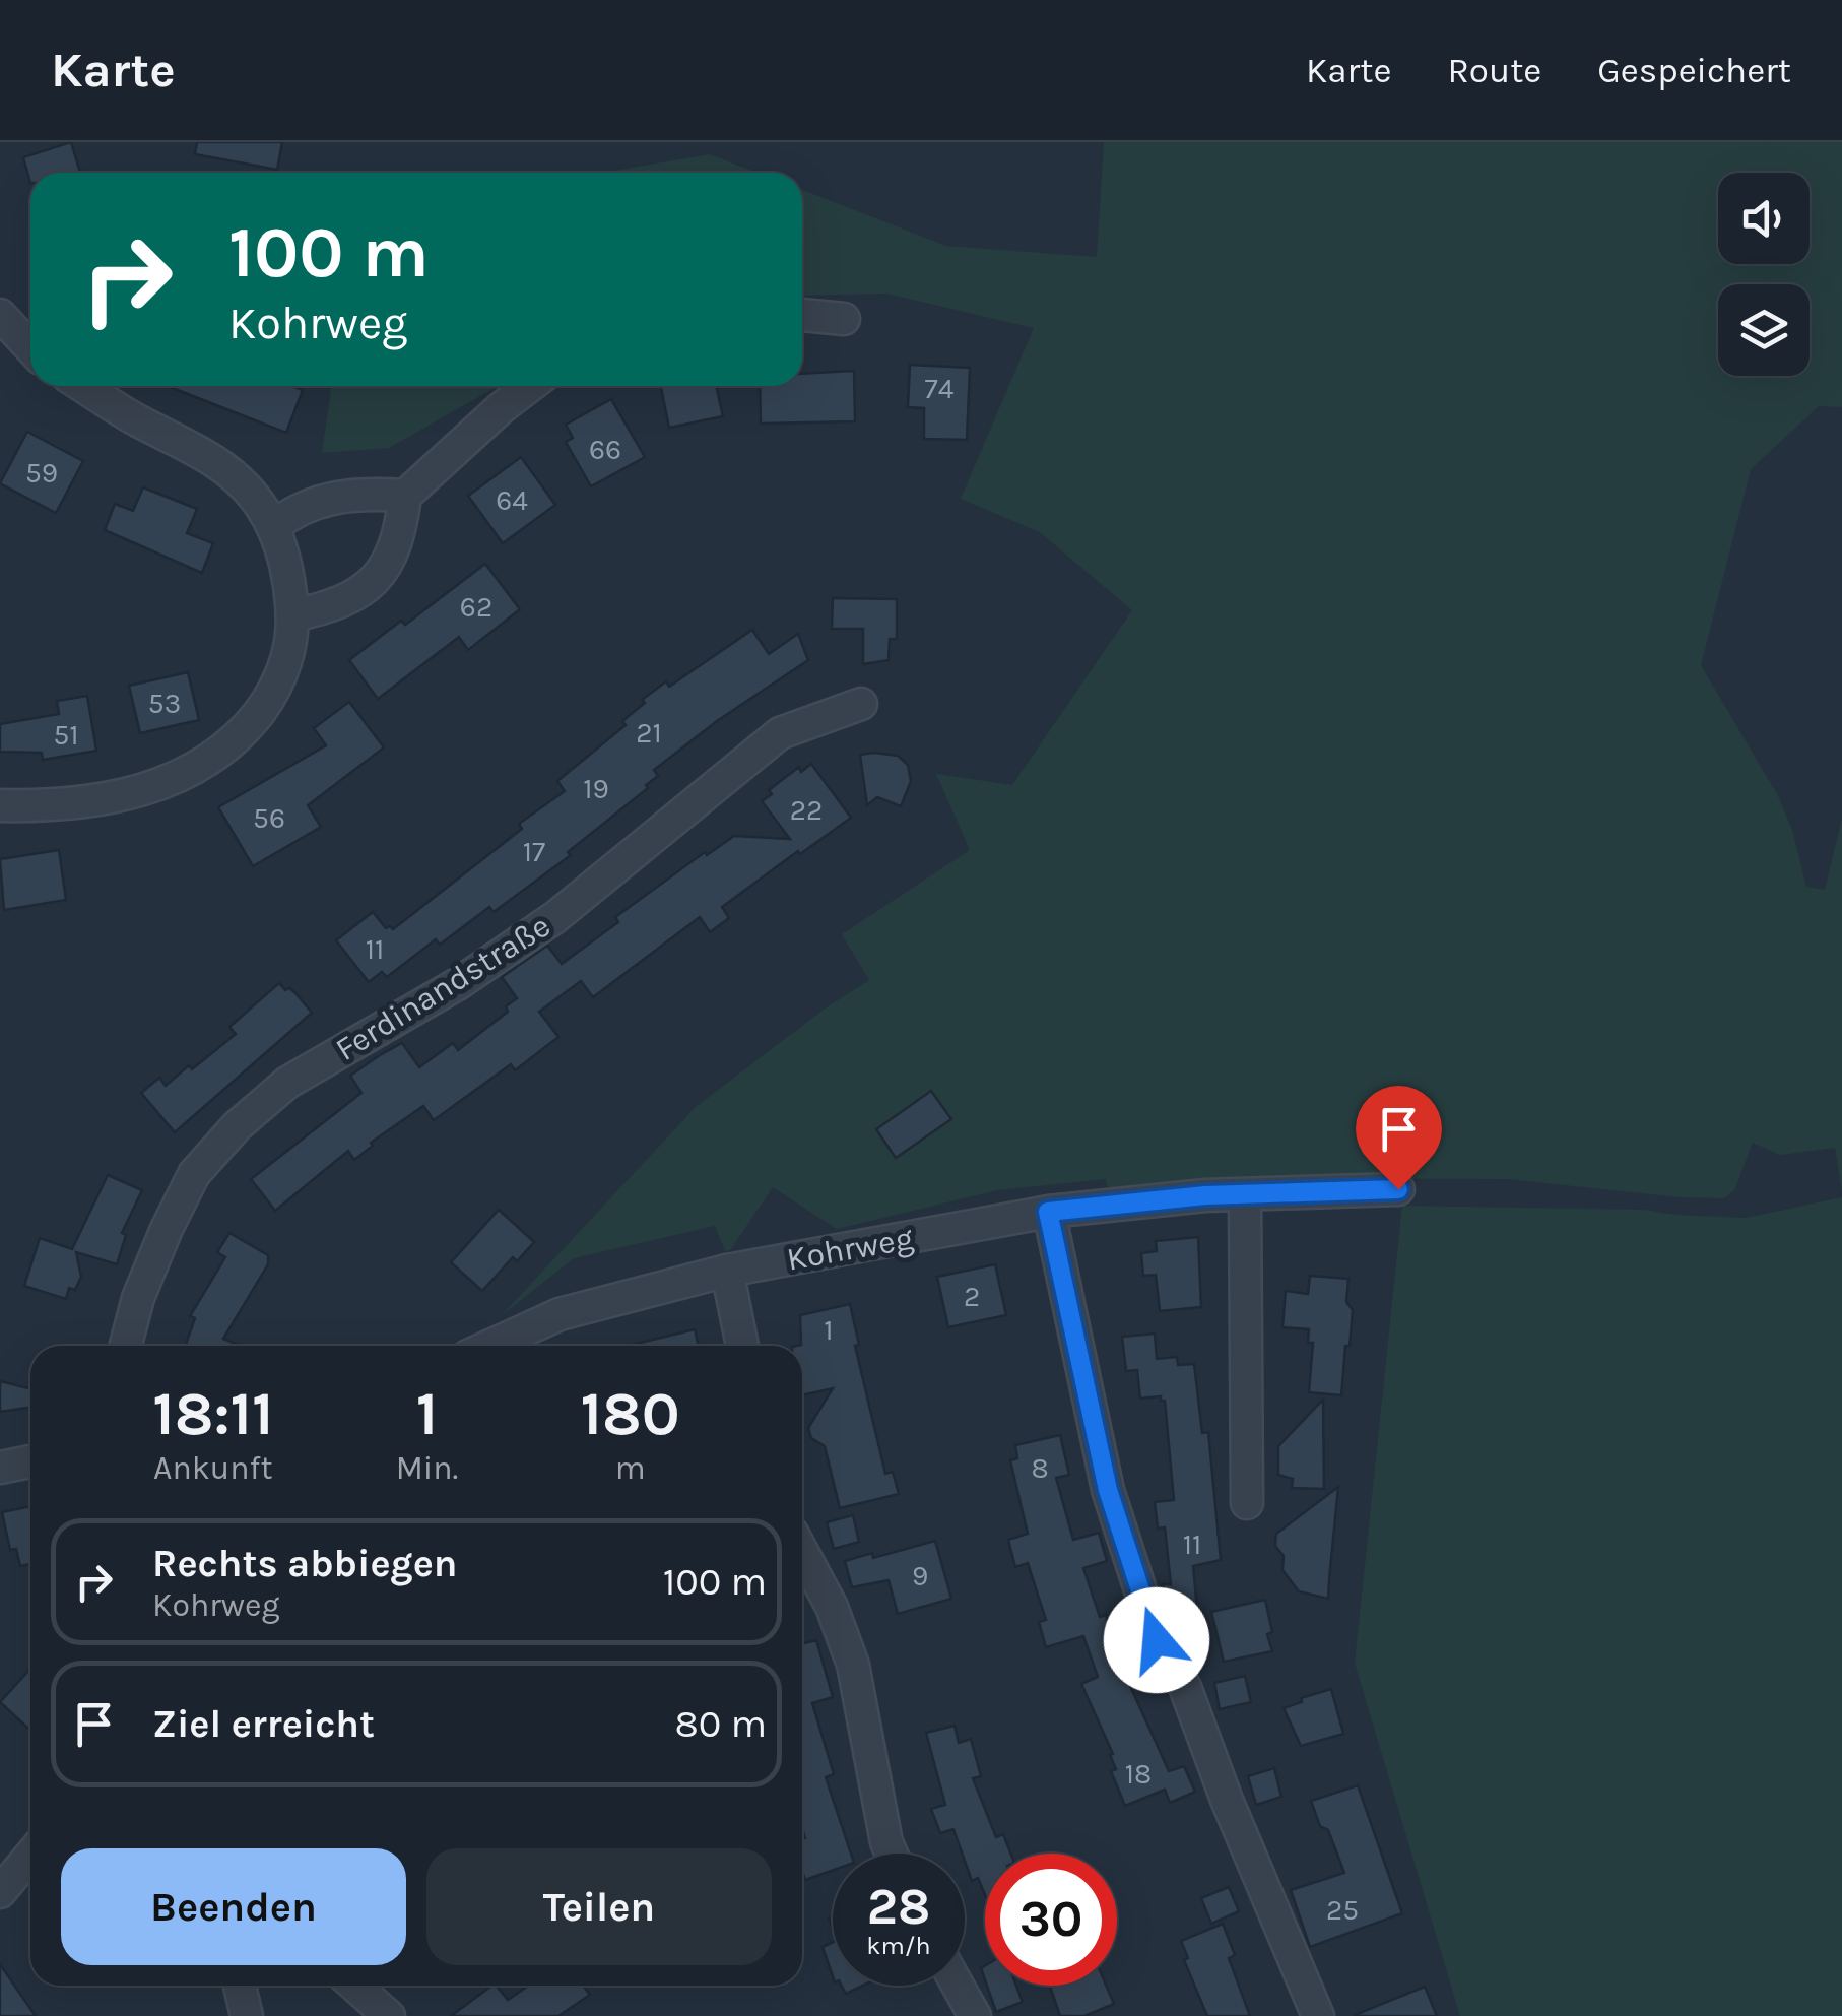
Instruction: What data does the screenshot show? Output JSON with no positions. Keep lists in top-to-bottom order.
{
  "streets": {
    "street": ["Ferdinandstraße", "Kohrweg"]
  },
  "house_numbers": [
    "74",
    "66",
    "59",
    "64",
    "62",
    "53",
    "21",
    "51",
    "19",
    "22",
    "56",
    "17",
    "11",
    "2",
    "1",
    "8",
    "11",
    "9",
    "18",
    "25"
  ],
  "page": {
    "header": "Karte",
    "nav": ["Karte", "Route", "Gespeichert"],
    "turn": ["100 m", "Kohrweg"],
    "eta": [
      "18:11",
      "Ankunft",
      "1",
      "Min.",
      "180",
      "m"
    ],
    "list": [
      {
        "name": "Rechts abbiegen",
        "note": "Kohrweg",
        "value": "100 m"
      },
      {
        "name": "Ziel erreicht",
        "value": "80 m"
      }
    ],
    "buttons": ["Beenden", "Teilen"],
    "speed": "28 km/h",
    "limit": "30"
  }
}
